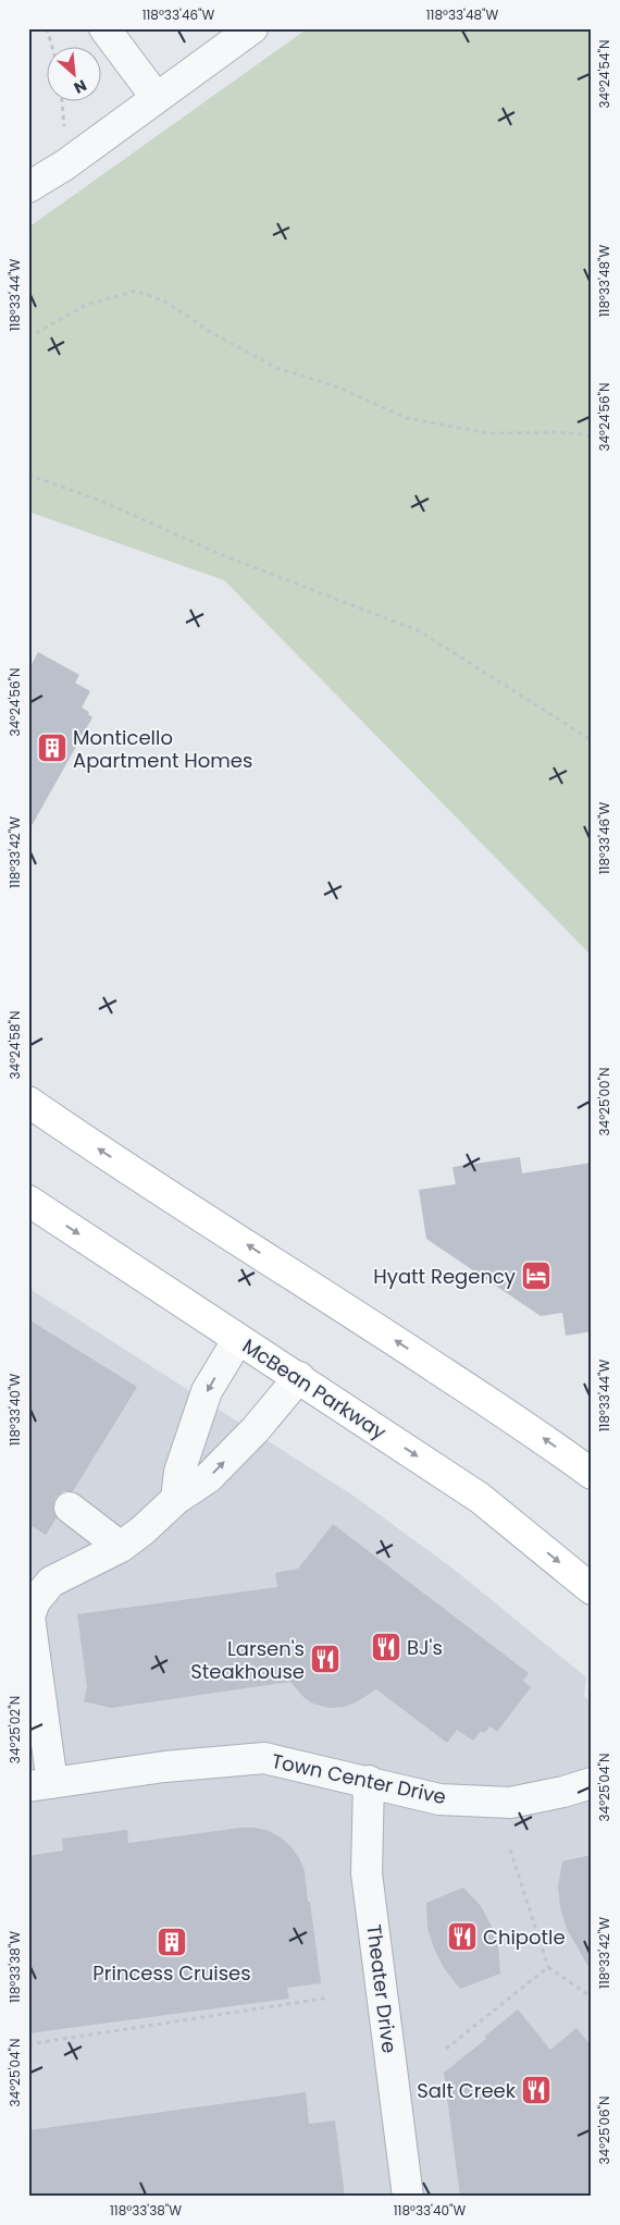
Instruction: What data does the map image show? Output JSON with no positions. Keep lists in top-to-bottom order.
{
  "streets": {
    "main road": ["McBean Parkway"],
    "street": ["Town Center Drive", "Theater Drive"]
  },
  "crossings": [
    ["Town Center Drive", "Theater Drive"]
  ],
  "places": {
    "building": ["Monticello Apartment Homes", "Princess Cruises"],
    "hotel": ["Hyatt Regency"],
    "restaurant": [
      "BJ's",
      "Larsen's Steakhouse",
      "Chipotle",
      "Salt Creek"
    ]
  },
  "north": "bottom right",
  "coordinates": [
    "118°33'46\"W",
    "118°33'48\"W",
    "34°24'54\"N",
    "118°33'44\"W",
    "34°24'56\"N",
    "118°33'42\"W",
    "34°24'58\"N",
    "34°25'00\"N",
    "118°33'40\"W",
    "34°25'02\"N",
    "34°25'04\"N",
    "118°33'38\"W",
    "34°25'06\"N"
  ]
}
